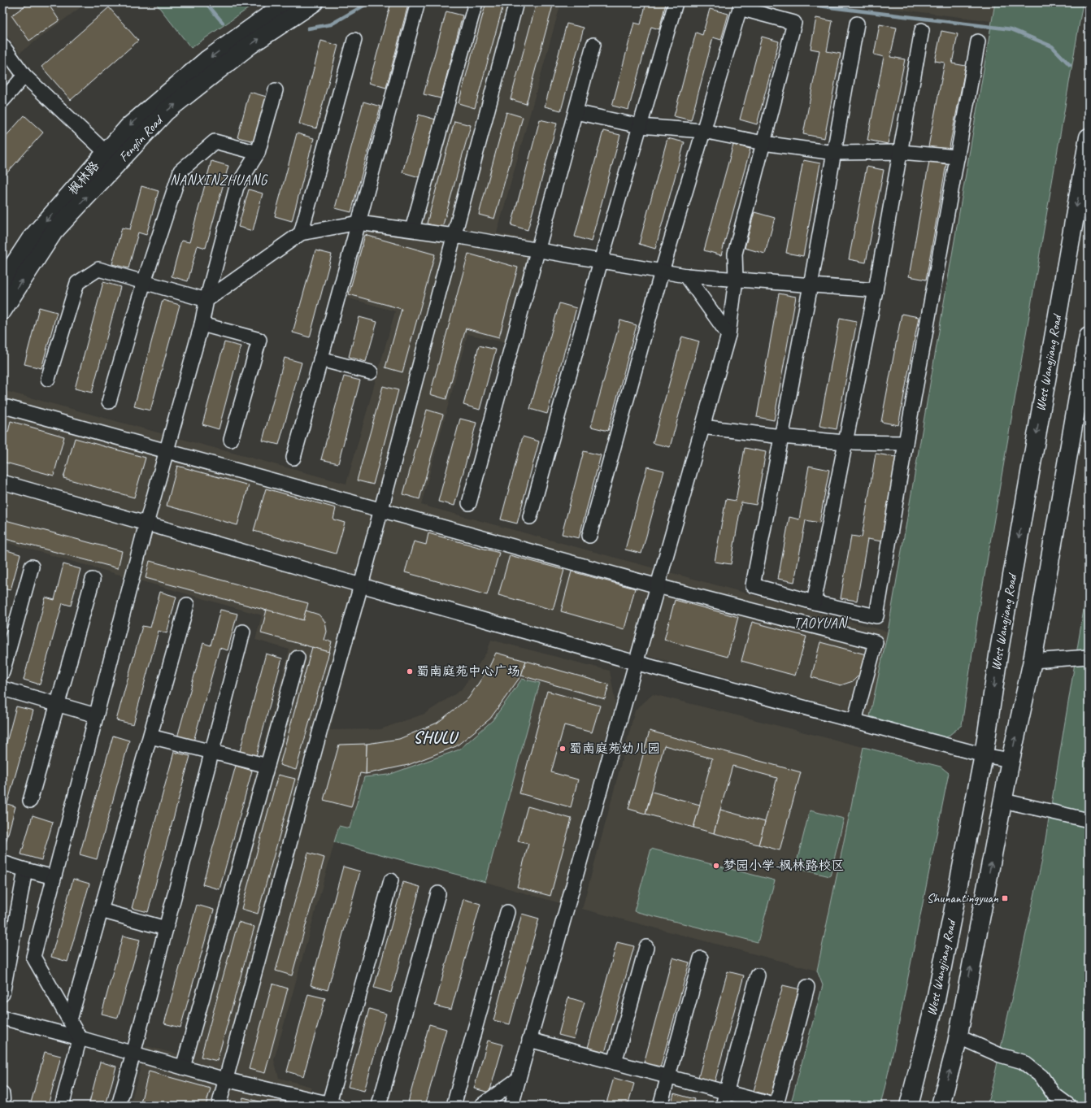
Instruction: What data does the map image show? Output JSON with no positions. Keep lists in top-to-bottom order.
{
  "streets": {
    "main road": ["Fenglin Road", "枫林路", "West Wangjiang Road"]
  },
  "crossings": [
    ["Fenglin Road", "枫林路"]
  ],
  "one_way": ["Fenglin Road", "枫林路"],
  "districts": ["NANXINZHUANG", "TAOYUAN", "SHULU"],
  "places": {
    "other": ["蜀南庭苑中心广场", "蜀南庭苑幼儿园", "梦园小学-枫林路校区"],
    "transit": ["Shunantingyuan"]
  }
}
